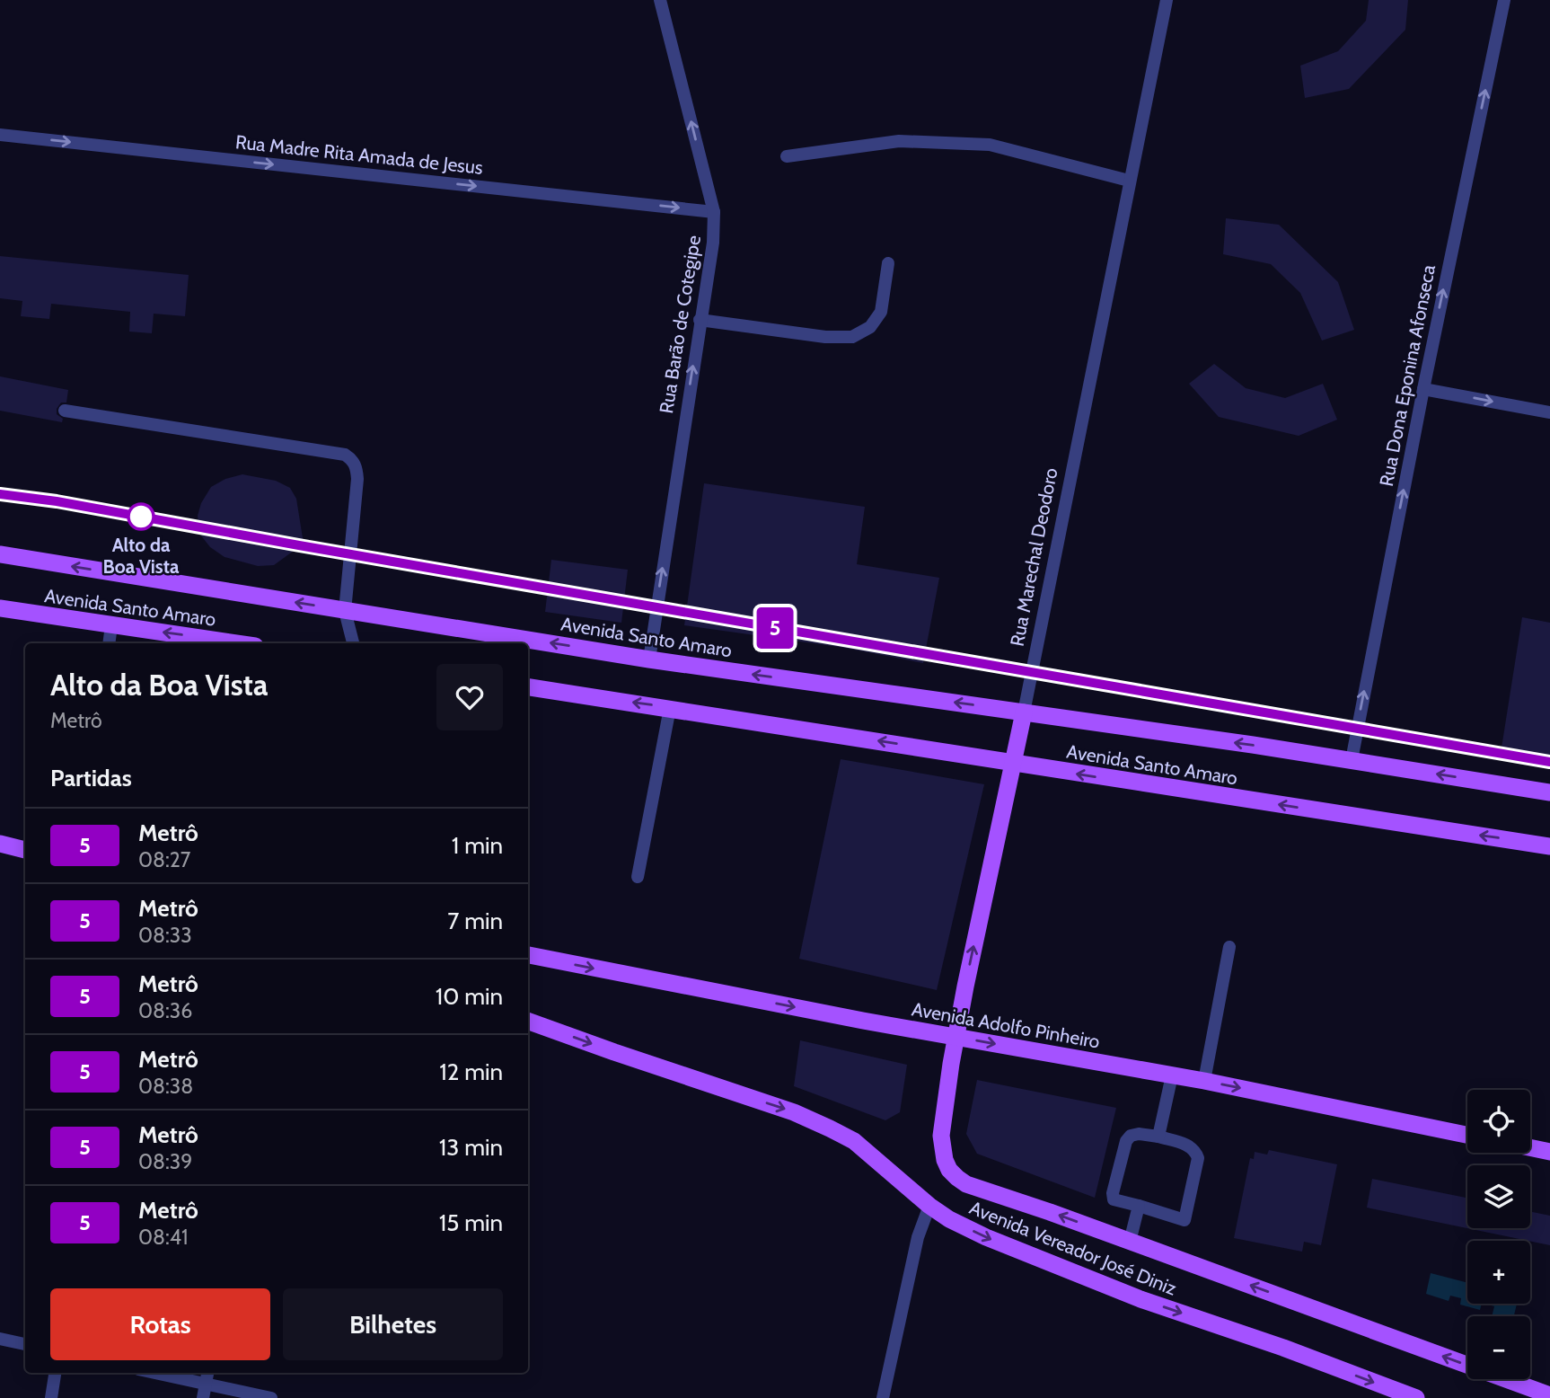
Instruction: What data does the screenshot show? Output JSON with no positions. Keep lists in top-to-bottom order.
{
  "streets": {
    "main road": [
      "Rua Marechal Deodoro",
      "Avenida Santo Amaro",
      "Avenida Adolfo Pinheiro",
      "Avenida Vereador José Diniz"
    ],
    "street": ["Rua Madre Rita Amada de Jesus", "Rua Barão de Cotegipe", "Rua Dona Eponina Afonseca"]
  },
  "crossings": [
    ["Rua Madre Rita Amada de Jesus", "Rua Barão de Cotegipe"],
    ["Rua Barão de Cotegipe", "Avenida Santo Amaro"],
    ["Rua Dona Eponina Afonseca", "Avenida Santo Amaro"],
    ["Rua Marechal Deodoro", "Avenida Santo Amaro"],
    ["Rua Marechal Deodoro", "Avenida Adolfo Pinheiro"],
    ["Rua Marechal Deodoro", "Avenida Vereador José Diniz"]
  ],
  "one_way": [
    "Rua Madre Rita Amada de Jesus",
    "Rua Barão de Cotegipe",
    "Rua Dona Eponina Afonseca",
    "Avenida Santo Amaro",
    "Avenida Adolfo Pinheiro"
  ],
  "places": ["Alto da Boa Vista"],
  "lines": ["metro line 5"],
  "page": {
    "on_map": "5",
    "heading": [
      ["Alto da Boa Vista", "Metrô"],
      "Partidas"
    ],
    "list": [
      {
        "mark": "5",
        "name": "Metrô",
        "note": "08:27",
        "value": "1 min"
      },
      {
        "mark": "5",
        "name": "Metrô",
        "note": "08:33",
        "value": "7 min"
      },
      {
        "mark": "5",
        "name": "Metrô",
        "note": "08:36",
        "value": "10 min"
      },
      {
        "mark": "5",
        "name": "Metrô",
        "note": "08:38",
        "value": "12 min"
      },
      {
        "mark": "5",
        "name": "Metrô",
        "note": "08:39",
        "value": "13 min"
      },
      {
        "mark": "5",
        "name": "Metrô",
        "note": "08:41",
        "value": "15 min"
      }
    ],
    "map_buttons": ["+", "−"],
    "buttons": ["Rotas", "Bilhetes"]
  }
}
